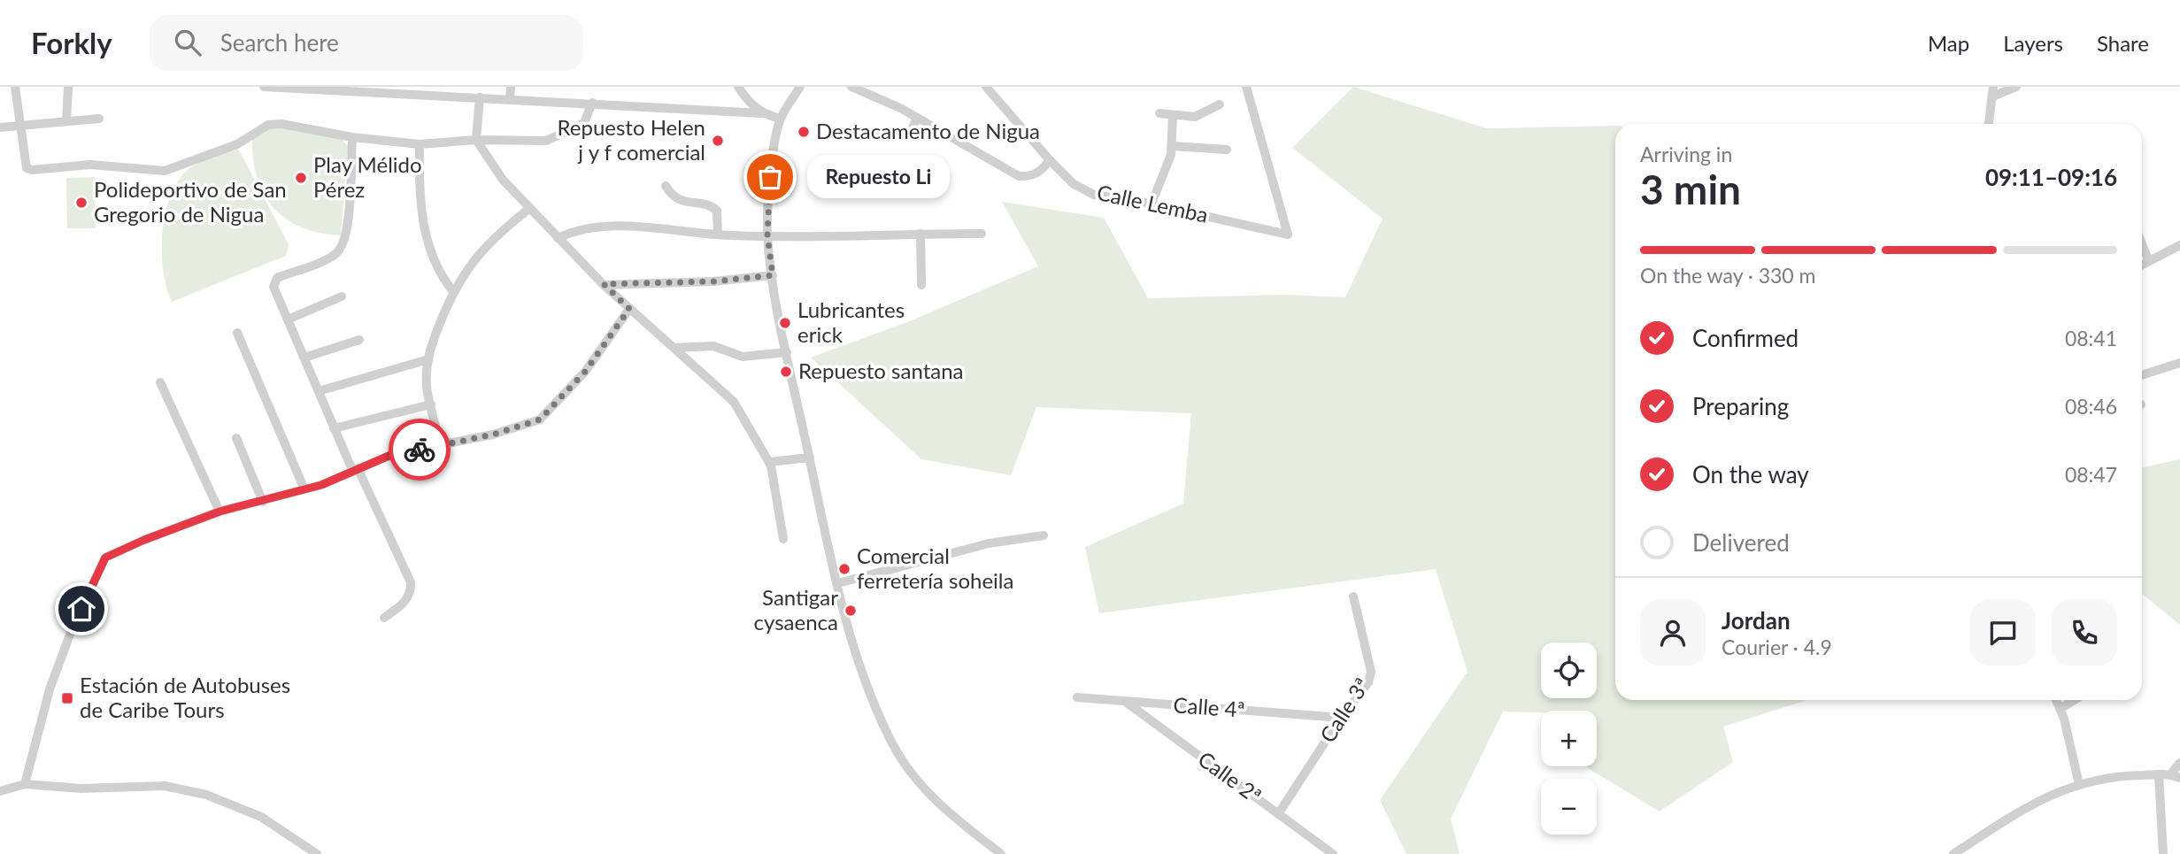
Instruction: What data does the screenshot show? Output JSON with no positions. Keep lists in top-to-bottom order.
{
  "streets": {
    "street": [
      "Calle Lemba",
      "Calle 4ª",
      "Calle 3ª",
      "Calle 2ª"
    ]
  },
  "crossings": [
    ["Calle 4ª", "Calle 3ª"],
    ["Calle 4ª", "Calle 2ª"],
    ["Calle 3ª", "Calle 2ª"]
  ],
  "places": {
    "other": [
      "Destacamento de Nigua",
      "Repuesto Helen j y f comercial",
      "Repuesto Li",
      "Play Mélido Pérez",
      "Polideportivo de San Gregorio de Nigua",
      "Lubricantes erick",
      "Repuesto santana",
      "Comercial ferretería soheila",
      "Santigar cysaenca"
    ],
    "transit": ["Estación de Autobuses de Caribe Tours"]
  },
  "page": {
    "header": "Forkly",
    "search": "Search here",
    "nav": ["Map", "Layers", "Share"],
    "heading": ["3 min", "Arriving in", "09:11–09:16"],
    "panel": ["Jordan", "Courier · 4.9"],
    "bubble": "Repuesto Li",
    "bar": "On the way · 330 m",
    "list": [
      ["Confirmed", "08:41"],
      ["Preparing", "08:46"],
      ["On the way", "08:47"],
      "Delivered"
    ],
    "map_buttons": ["+", "−"]
  }
}
